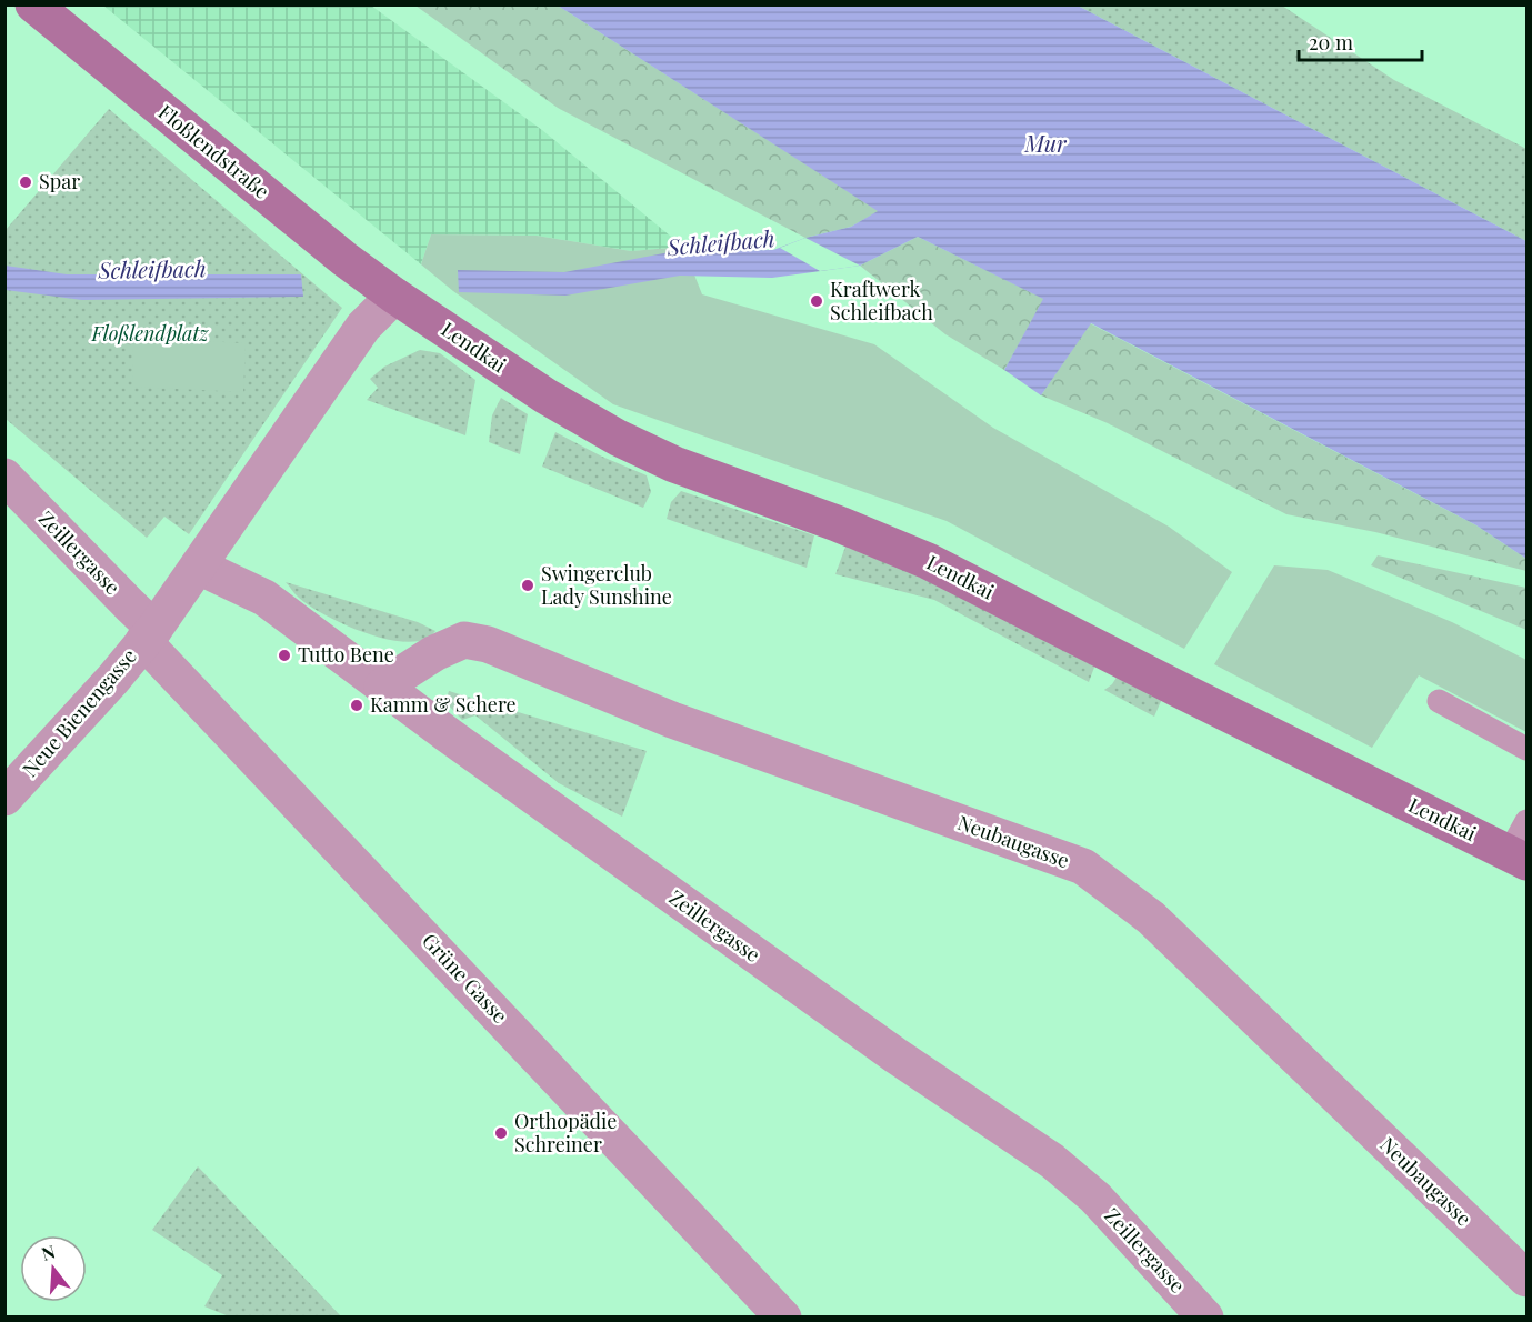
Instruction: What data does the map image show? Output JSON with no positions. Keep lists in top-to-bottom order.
{
  "streets": {
    "main road": ["Floßlendstraße", "Lendkai"],
    "street": [
      "Zeillergasse",
      "Neue Bienengasse",
      "Neubaugasse",
      "Grüne Gasse"
    ]
  },
  "crossings": [
    ["Floßlendstraße", "Lendkai"],
    ["Zeillergasse", "Neue Bienengasse"],
    ["Zeillergasse", "Neubaugasse"],
    ["Zeillergasse", "Grüne Gasse"],
    ["Neue Bienengasse", "Grüne Gasse"]
  ],
  "water": ["Mur", "Schleifbach"],
  "parks": ["Floßlendplatz"],
  "places": [
    "Spar",
    "Kraftwerk Schleifbach",
    "Swingerclub Lady Sunshine",
    "Tutto Bene",
    "Kamm & Schere",
    "Orthopädie Schreiner"
  ],
  "scale_bar": "20 m",
  "north": "top"
}
